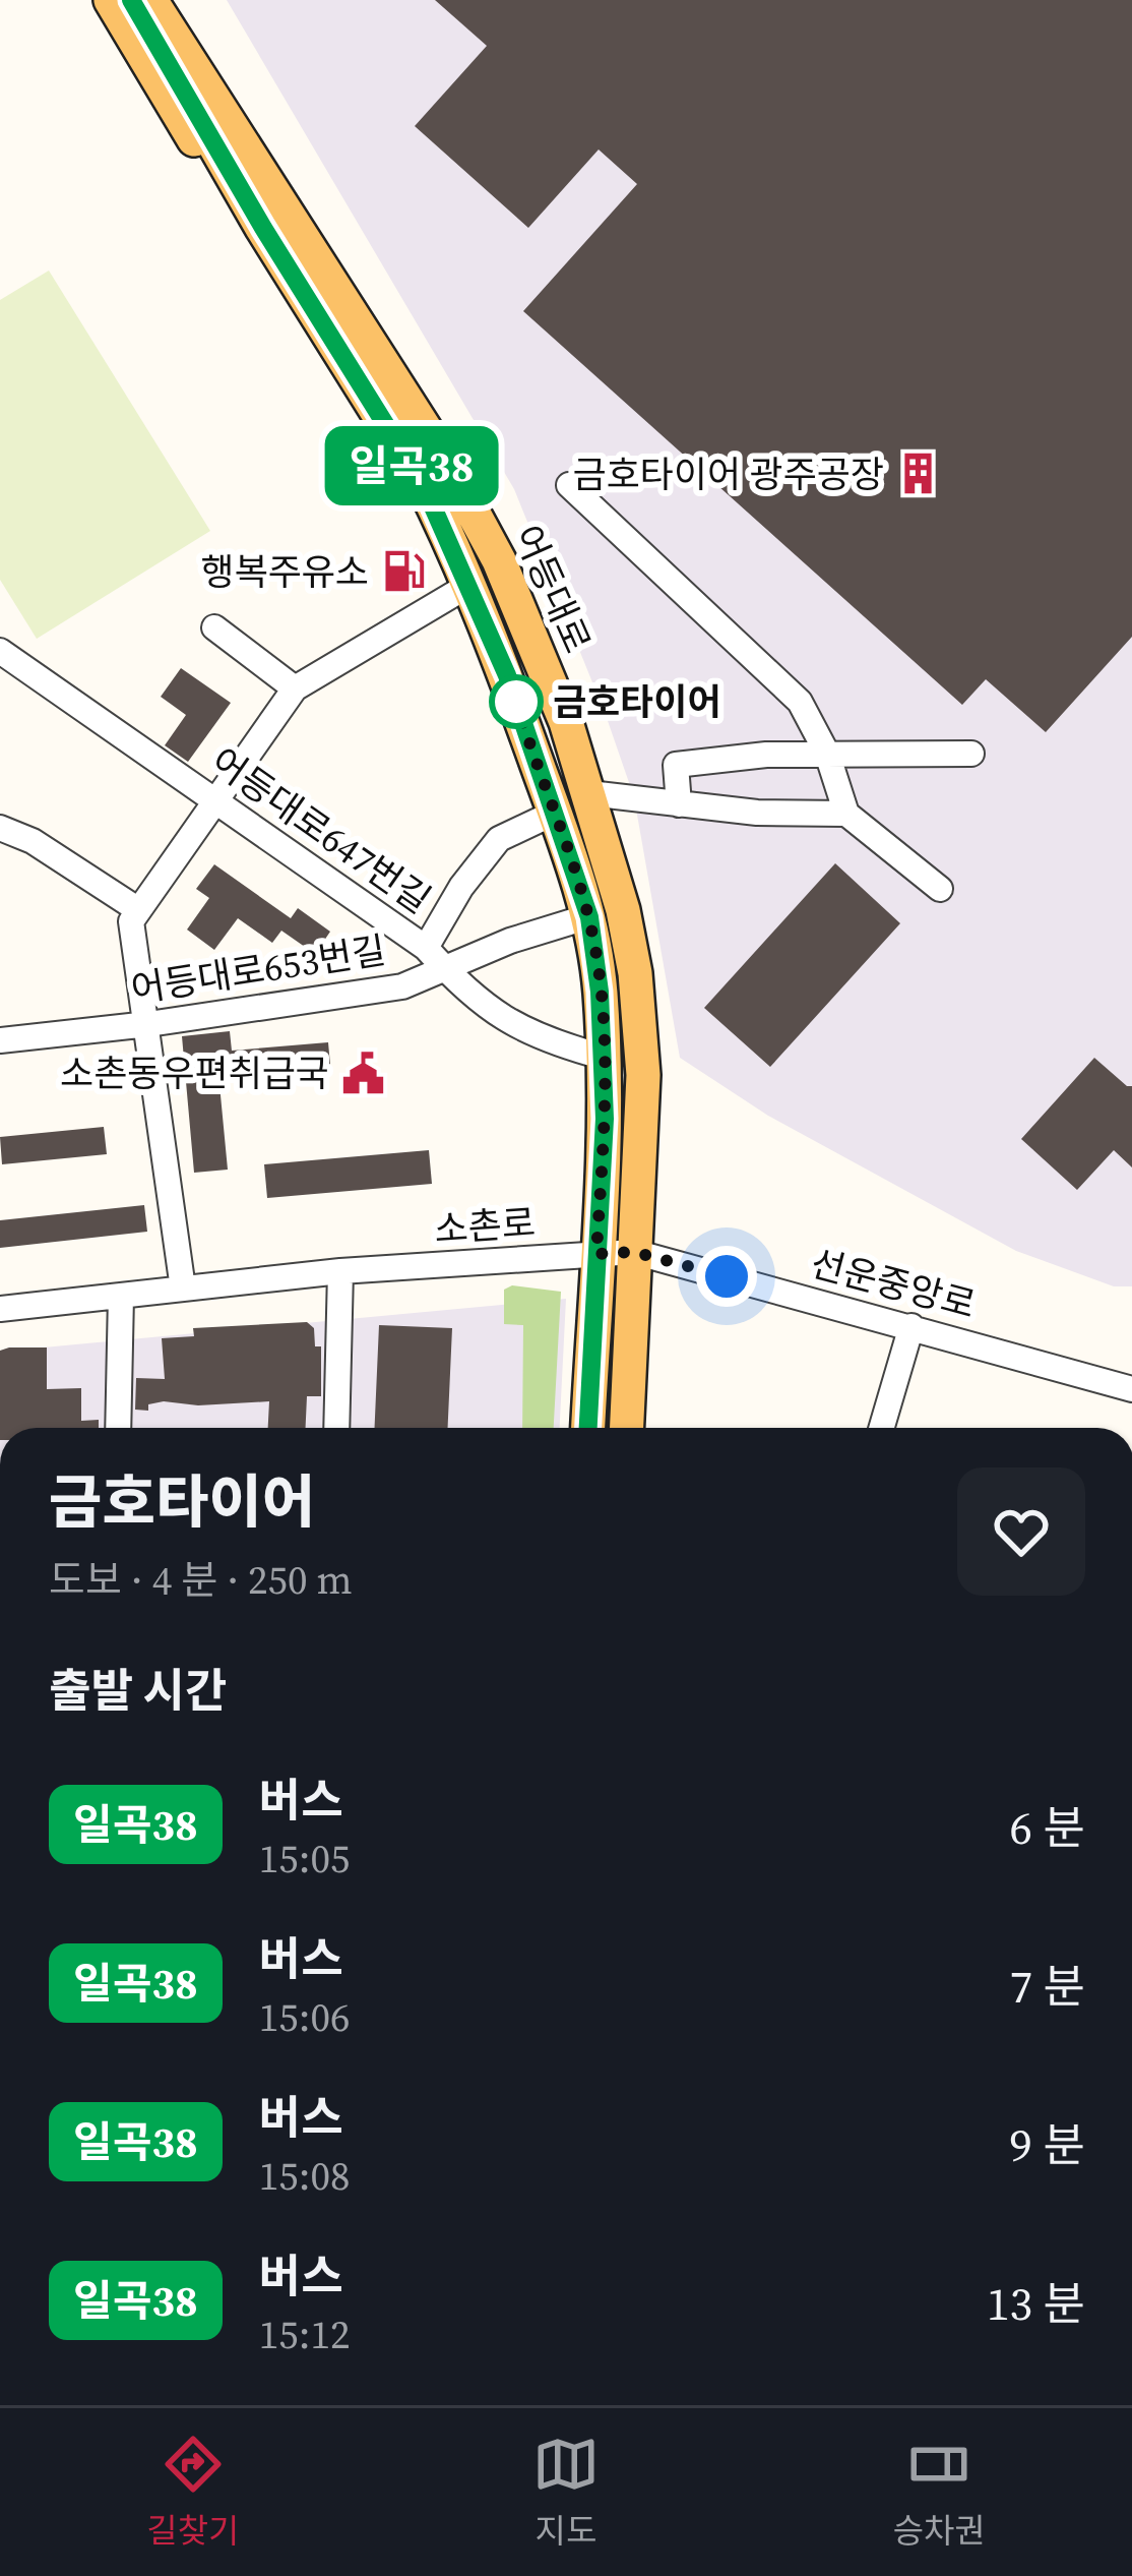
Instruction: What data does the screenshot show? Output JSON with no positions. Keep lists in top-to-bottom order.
{
  "streets": {
    "main road": ["어등대로"],
    "street": [
      "어등대로647번길",
      "어등대로653번길",
      "소촌로",
      "선운중앙로"
    ]
  },
  "crossings": [
    ["어등대로", "어등대로647번길"],
    ["어등대로", "어등대로653번길"],
    ["어등대로", "소촌로"],
    ["어등대로", "선운중앙로"],
    ["어등대로647번길", "어등대로653번길"],
    ["소촌로", "선운중앙로"]
  ],
  "places": {
    "building": ["금호타이어 광주공장"],
    "fuel station": ["행복주유소"],
    "other": ["금호타이어"],
    "public building": ["소촌동우편취급국"]
  },
  "lines": ["bus line 일곡38"],
  "page": {
    "on_map": "일곡38",
    "heading": [
      ["금호타이어", "도보 · 4 분 · 250 m"],
      "출발 시간"
    ],
    "list": [
      {
        "mark": "일곡38",
        "name": "버스",
        "note": "15:05",
        "value": "6 분"
      },
      {
        "mark": "일곡38",
        "name": "버스",
        "note": "15:06",
        "value": "7 분"
      },
      {
        "mark": "일곡38",
        "name": "버스",
        "note": "15:08",
        "value": "9 분"
      },
      {
        "mark": "일곡38",
        "name": "버스",
        "note": "15:12",
        "value": "13 분"
      }
    ],
    "tabs": ["길찾기", "지도", "승차권"]
  }
}
